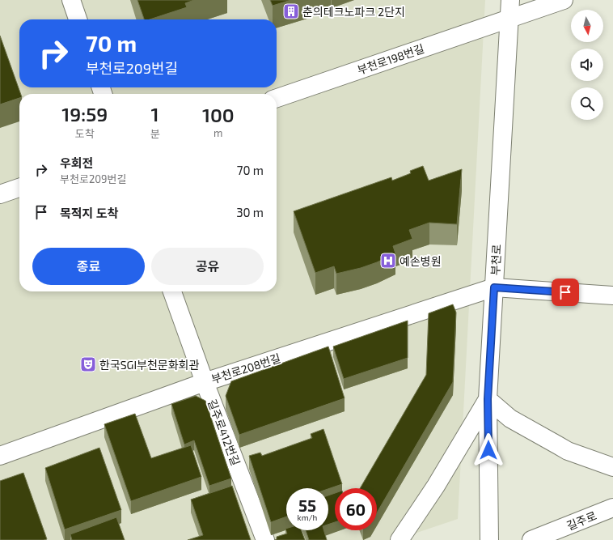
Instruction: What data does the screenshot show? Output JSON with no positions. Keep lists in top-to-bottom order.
{
  "streets": {
    "street": [
      "부천로198번길",
      "부천로",
      "부천로208번길",
      "길주로412번길",
      "길주로"
    ]
  },
  "crossings": [
    ["부천로198번길", "부천로"],
    ["부천로", "부천로208번길"],
    ["부천로208번길", "길주로412번길"]
  ],
  "places": {
    "building": ["춘의테크노파크 2단지"],
    "hospital": ["예손병원"],
    "theatre": ["한국SGI부천문화회관"]
  },
  "north": "bottom",
  "page": {
    "turn": ["70 m", "부천로209번길"],
    "eta": [
      "19:59",
      "도착",
      "1",
      "분",
      "100",
      "m"
    ],
    "list": [
      {
        "name": "우회전",
        "note": "부천로209번길",
        "value": "70 m"
      },
      {
        "name": "목적지 도착",
        "value": "30 m"
      }
    ],
    "buttons": ["종료", "공유"],
    "speed": "55 km/h",
    "limit": "60"
  }
}
